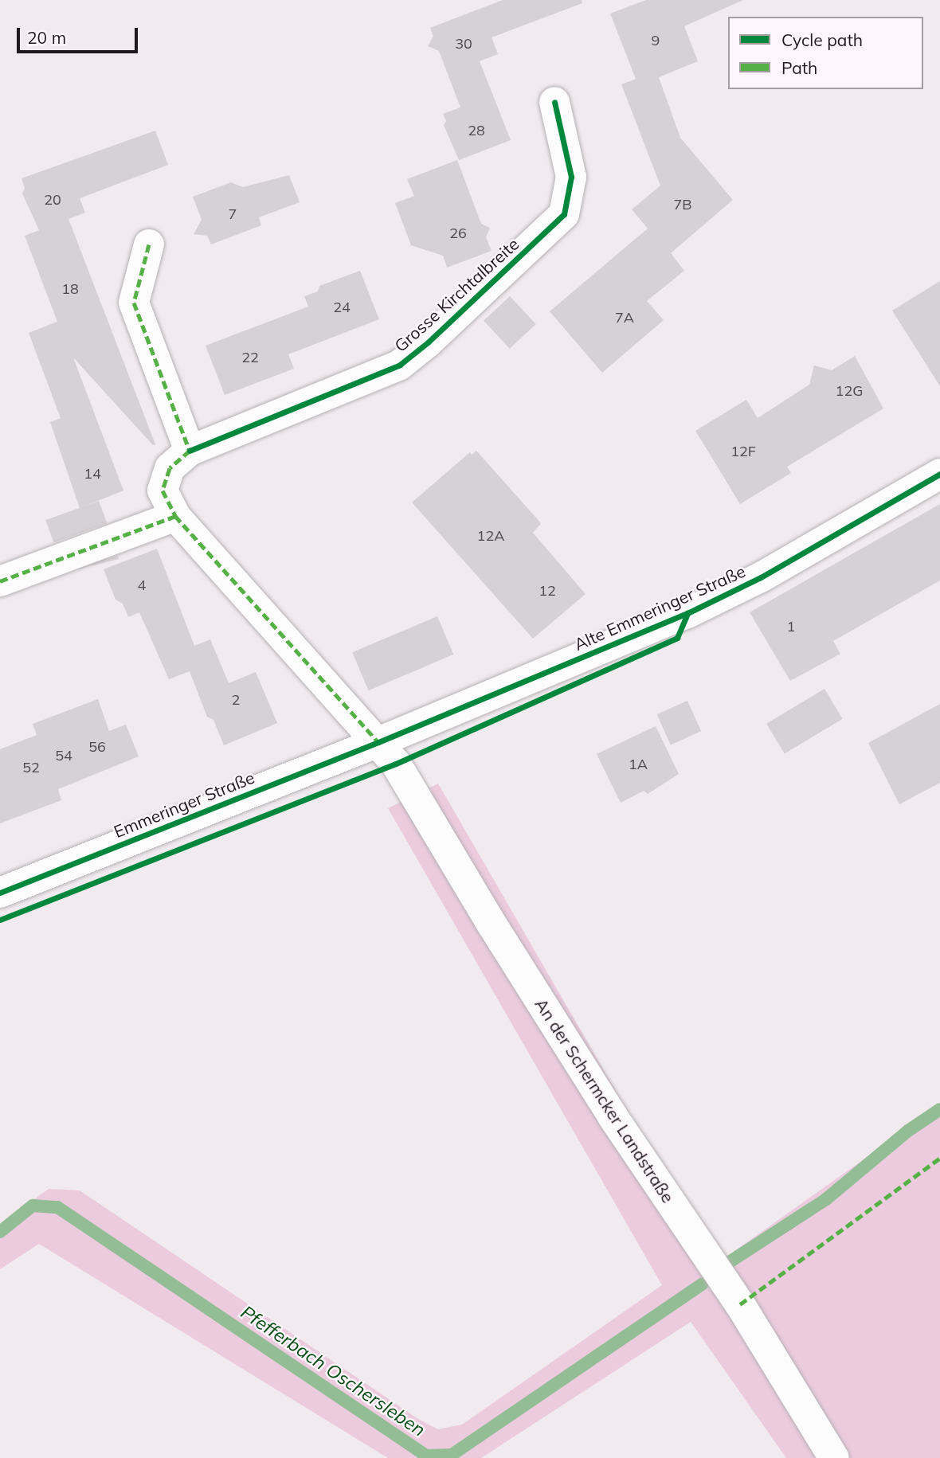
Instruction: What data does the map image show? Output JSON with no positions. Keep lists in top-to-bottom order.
{
  "streets": {
    "street": [
      "Grosse Kirchtalbreite",
      "Alte Emmeringer Straße",
      "Emmeringer Straße",
      "An der Schermcker Landstraße"
    ]
  },
  "crossings": [
    ["Grosse Kirchtalbreite", "Alte Emmeringer Straße"],
    ["Grosse Kirchtalbreite", "Emmeringer Straße"],
    ["Grosse Kirchtalbreite", "An der Schermcker Landstraße"],
    ["Alte Emmeringer Straße", "Emmeringer Straße"],
    ["Alte Emmeringer Straße", "An der Schermcker Landstraße"],
    ["Emmeringer Straße", "An der Schermcker Landstraße"]
  ],
  "water": ["Pfefferbach Oschersleben"],
  "house_numbers": [
    "9",
    "30",
    "28",
    "20",
    "7B",
    "7",
    "26",
    "18",
    "24",
    "7A",
    "22",
    "12G",
    "12F",
    "14",
    "12A",
    "4",
    "12",
    "1",
    "2",
    "56",
    "54",
    "1A",
    "52"
  ],
  "legend": ["Cycle path", "Path"],
  "scale_bar": "20 m"
}
